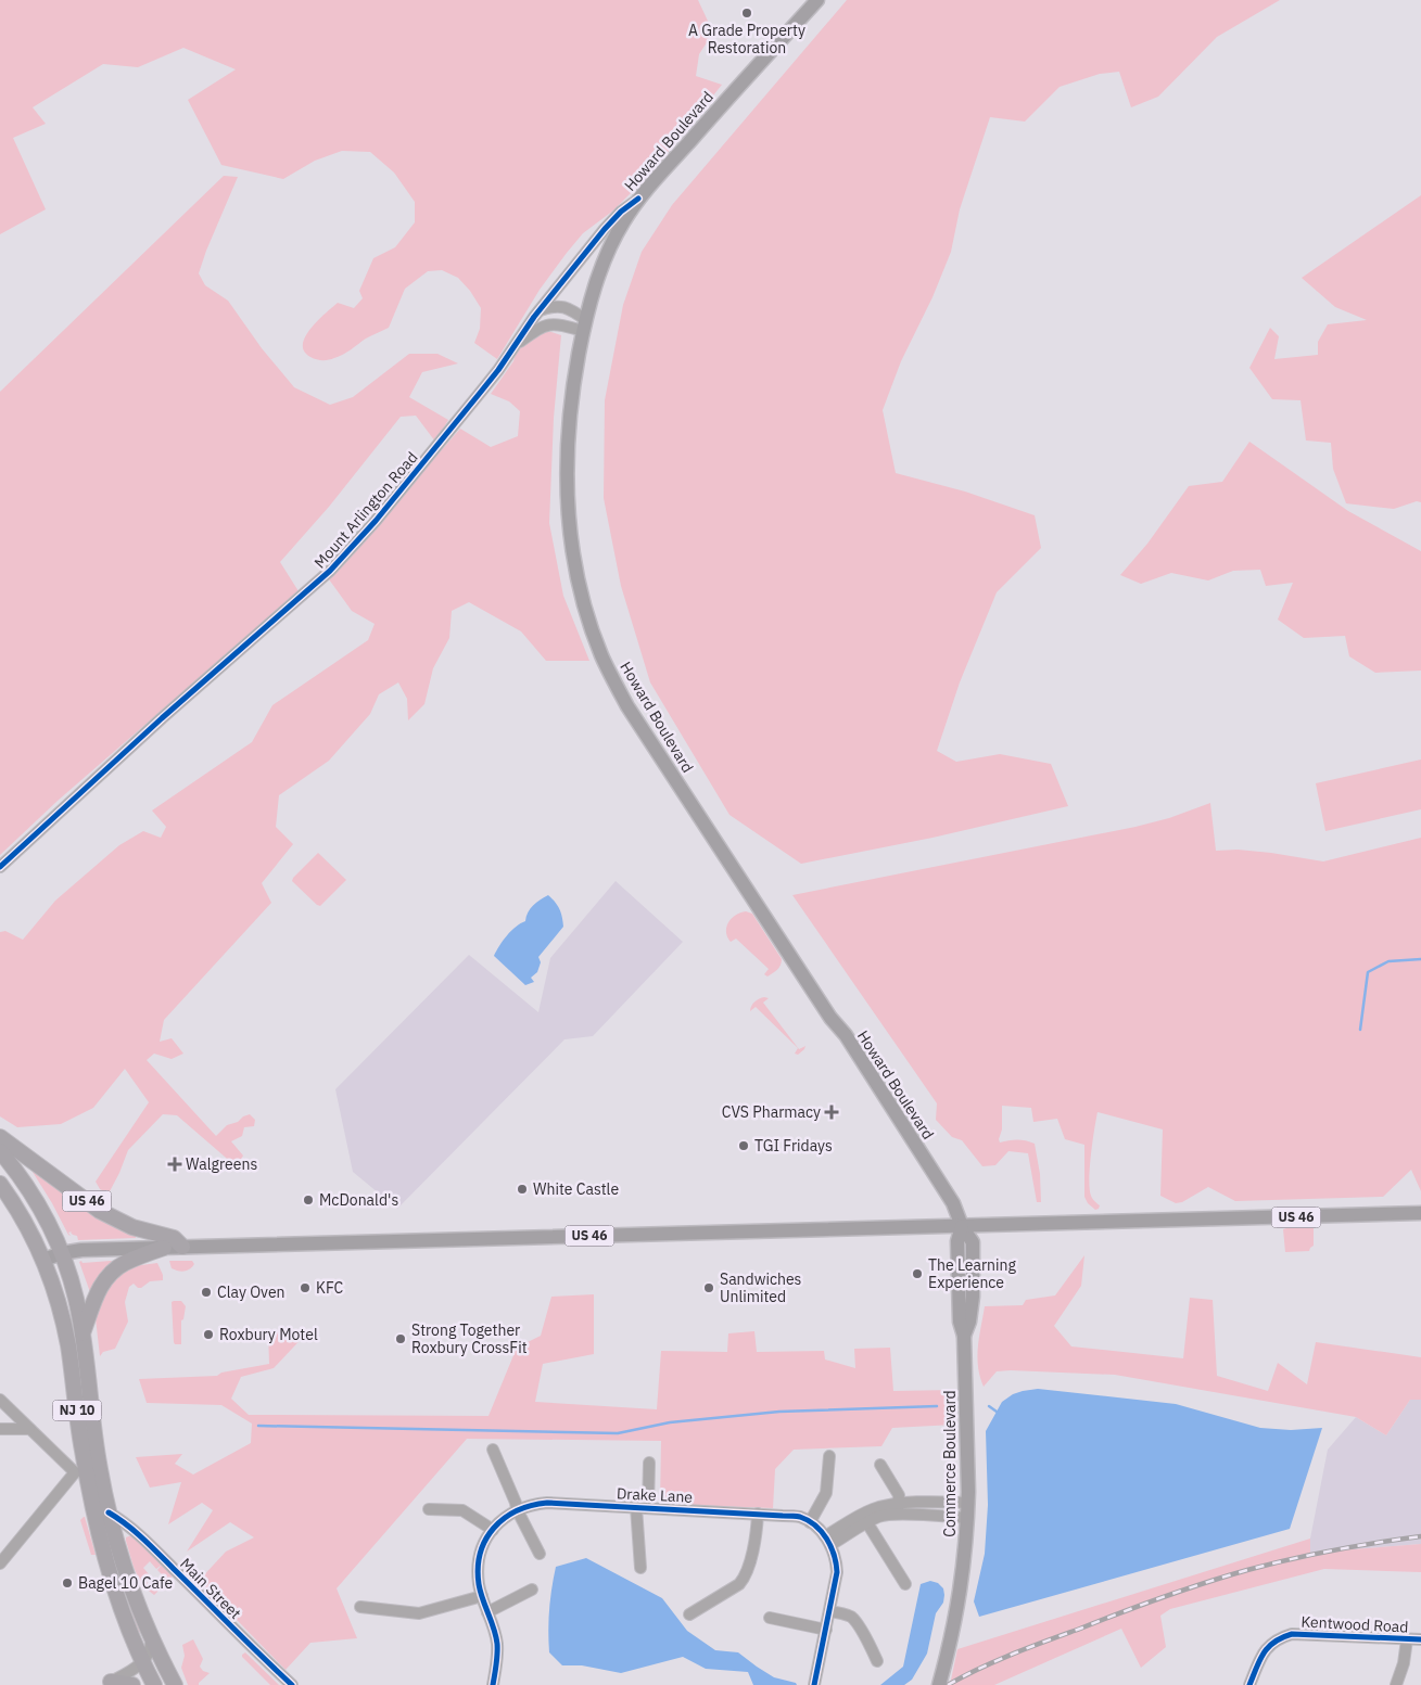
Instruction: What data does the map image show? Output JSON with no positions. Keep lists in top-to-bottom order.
{
  "streets": {
    "highway": ["US 46", "NJ 10"],
    "main road": ["Howard Boulevard", "Commerce Boulevard"],
    "street": [
      "Mount Arlington Road",
      "Drake Lane",
      "Main Street",
      "Kentwood Road"
    ]
  },
  "crossings": [
    ["Howard Boulevard", "Mount Arlington Road"],
    ["Howard Boulevard", "US 46"],
    ["Howard Boulevard", "Commerce Boulevard"],
    ["US 46", "NJ 10"],
    ["US 46", "Commerce Boulevard"],
    ["NJ 10", "Main Street"]
  ],
  "places": {
    "other": [
      "A Grade Property Restoration",
      "TGI Fridays",
      "White Castle",
      "McDonald's",
      "The Learning Experience",
      "KFC",
      "Sandwiches Unlimited",
      "Clay Oven",
      "Roxbury Motel",
      "Strong Together Roxbury CrossFit",
      "Bagel 10 Cafe"
    ],
    "health": ["CVS Pharmacy", "Walgreens"]
  }
}
